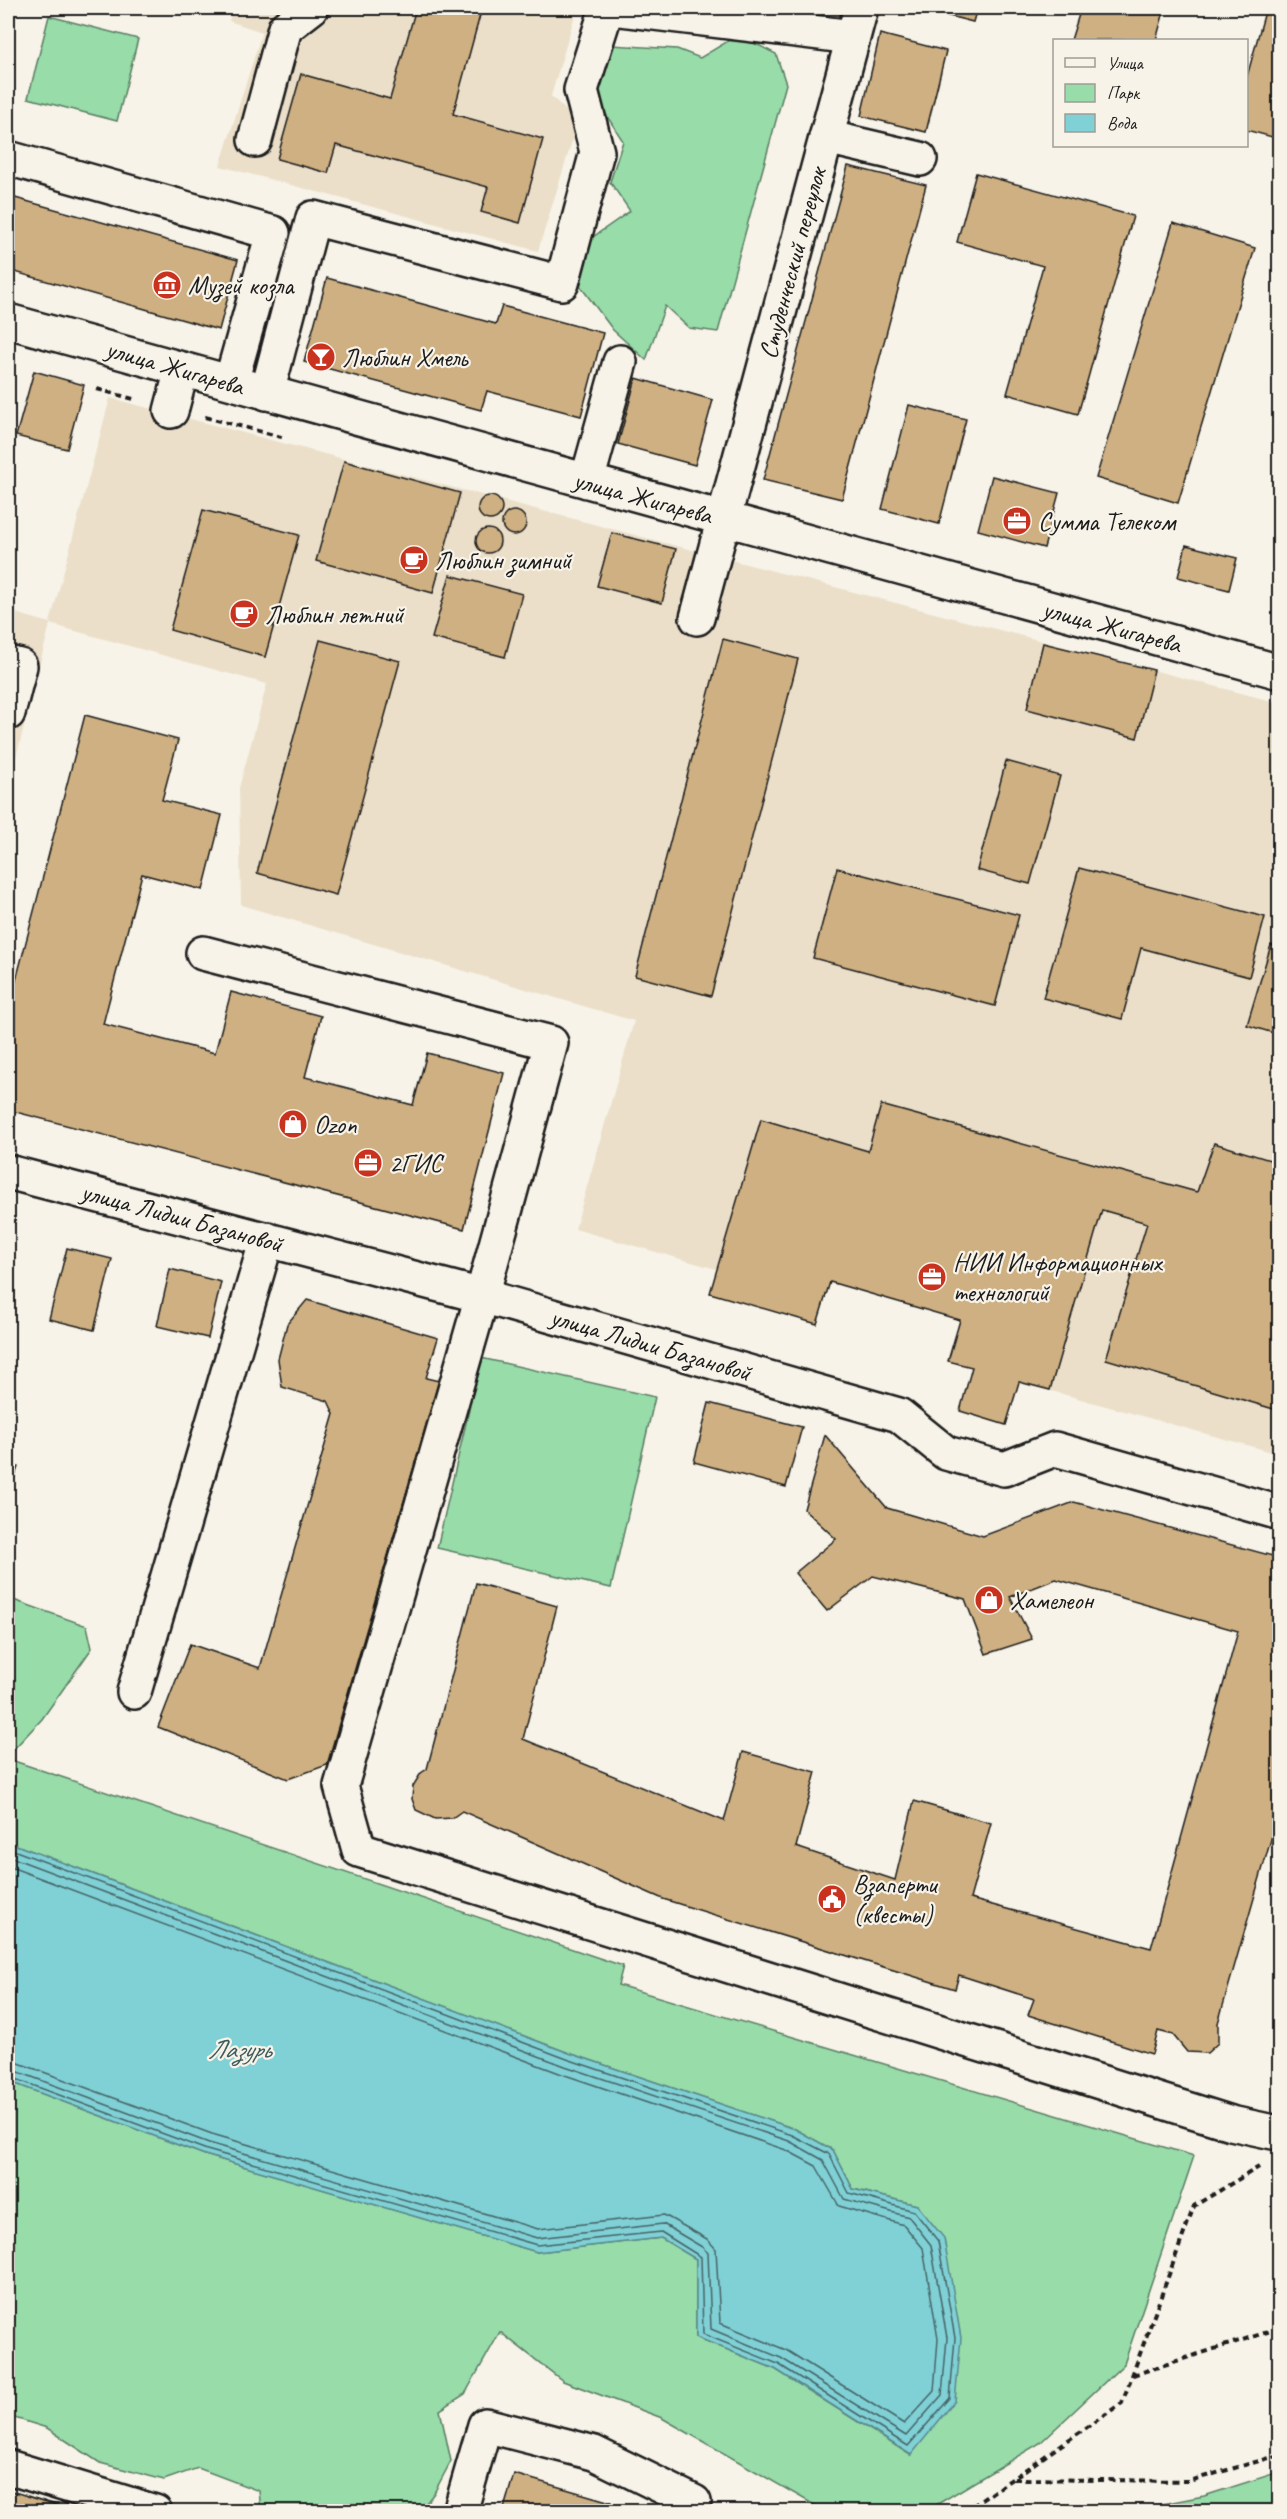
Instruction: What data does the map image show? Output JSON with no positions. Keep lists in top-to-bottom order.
{
  "streets": {
    "street": ["Студенческий переулок", "улица Жигарева", "улица Лидии Базановой"]
  },
  "crossings": [
    ["Студенческий переулок", "улица Жигарева"]
  ],
  "water": ["Лазурь"],
  "places": {
    "museum": ["Музей козла"],
    "bar": ["Люблин Хмель"],
    "office": ["Сумма Телеком", "2ГИС", "НИИ Информационных технологий"],
    "cafe": ["Люблин зимний", "Люблин летний"],
    "shop": ["Ozon", "Хамелеон"],
    "public building": ["Взаперти (квесты)"]
  },
  "legend": ["Улица", "Парк", "Вода"]
}
